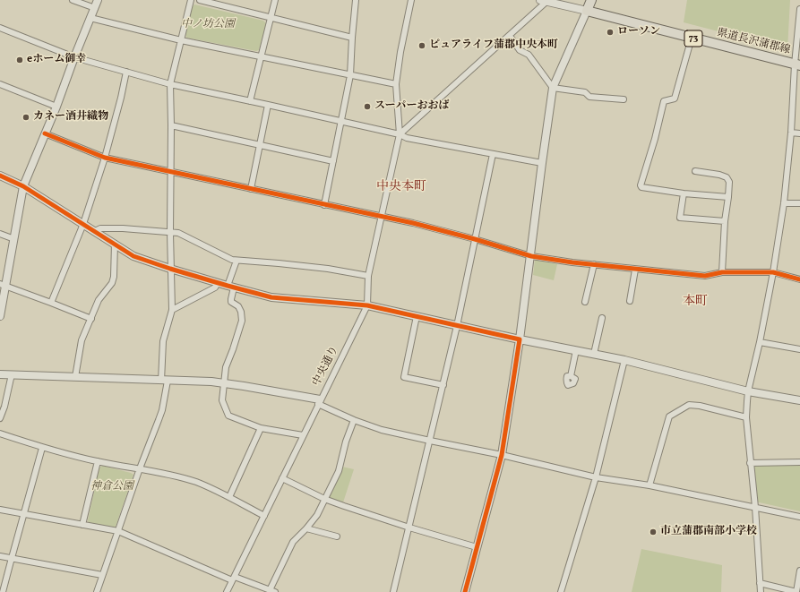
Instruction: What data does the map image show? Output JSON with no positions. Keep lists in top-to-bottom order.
{
  "streets": {
    "main road": ["73", "県道長沢蒲郡線"],
    "street": ["中央通り"]
  },
  "districts": ["中央本町", "本町"],
  "parks": ["中ノ坊公園", "神倉公園"],
  "places": [
    "ローソン",
    "ピュアライフ蒲郡中央本町",
    "eホーム御幸",
    "スーパーおおば",
    "カネー酒井織物",
    "市立蒲郡南部小学校"
  ]
}
